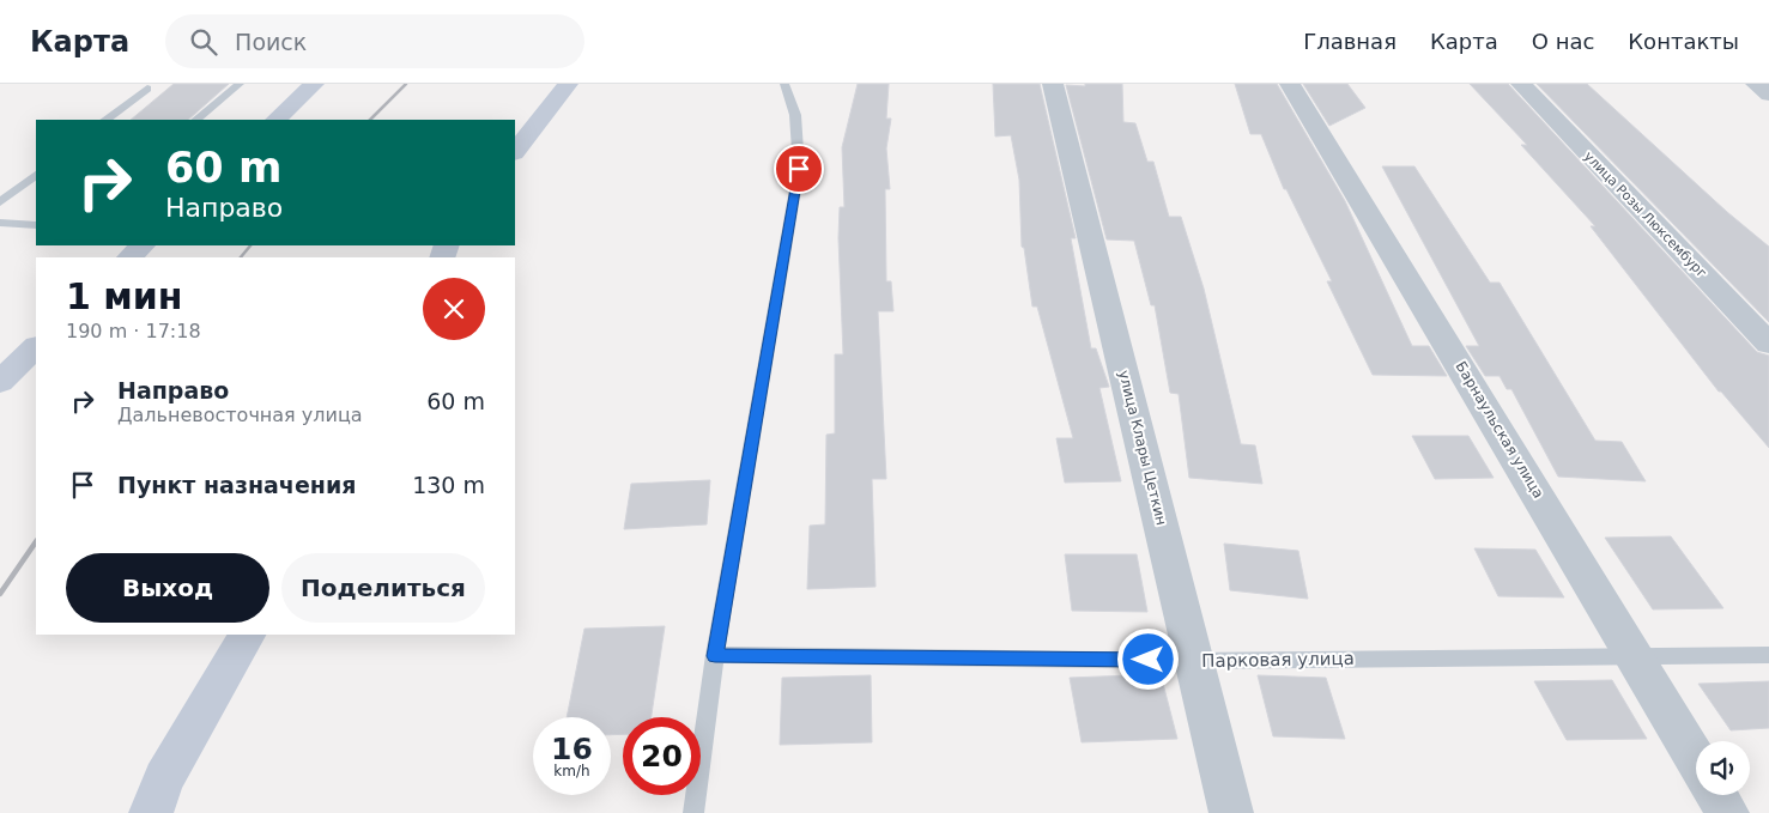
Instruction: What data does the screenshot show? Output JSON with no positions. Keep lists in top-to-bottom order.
{
  "streets": {
    "street": ["улица Розы Люксембург", "Барнаульская улица", "улица Клары Цеткин"],
    "lane": ["Парковая улица"]
  },
  "crossings": [
    ["Барнаульская улица", "Парковая улица"],
    ["улица Клары Цеткин", "Парковая улица"]
  ],
  "page": {
    "header": "Карта",
    "search": "Поиск",
    "nav": [
      "Главная",
      "Карта",
      "О нас",
      "Контакты"
    ],
    "turn": ["60 m", "Направо"],
    "heading": ["1 мин", "190 m · 17:18"],
    "list": [
      {
        "name": "Направо",
        "note": "Дальневосточная улица",
        "value": "60 m"
      },
      {
        "name": "Пункт назначения",
        "value": "130 m"
      }
    ],
    "buttons": ["Выход", "Поделиться"],
    "speed": "16 km/h",
    "limit": "20"
  }
}
